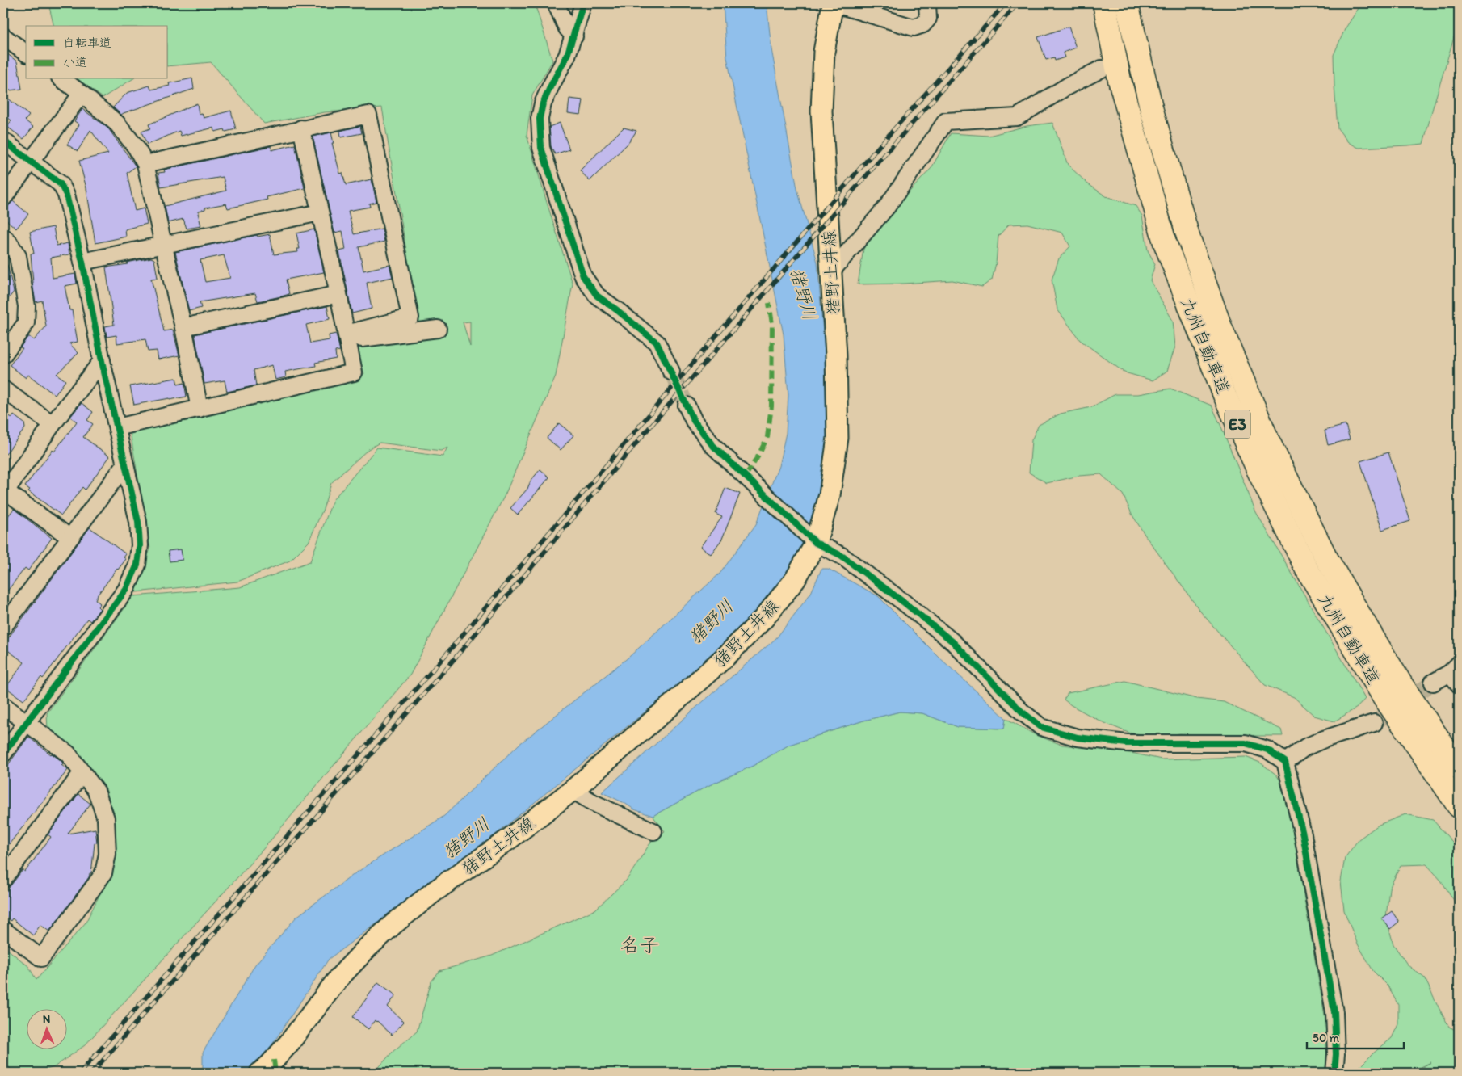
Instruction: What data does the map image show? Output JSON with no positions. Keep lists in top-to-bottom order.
{
  "streets": {
    "highway": ["九州自動車道", "E3"],
    "main road": ["猪野土井線"]
  },
  "districts": ["名子"],
  "water": ["猪野川"],
  "legend": ["自転車道", "小道"],
  "scale_bar": "50 m",
  "north": "top"
}
